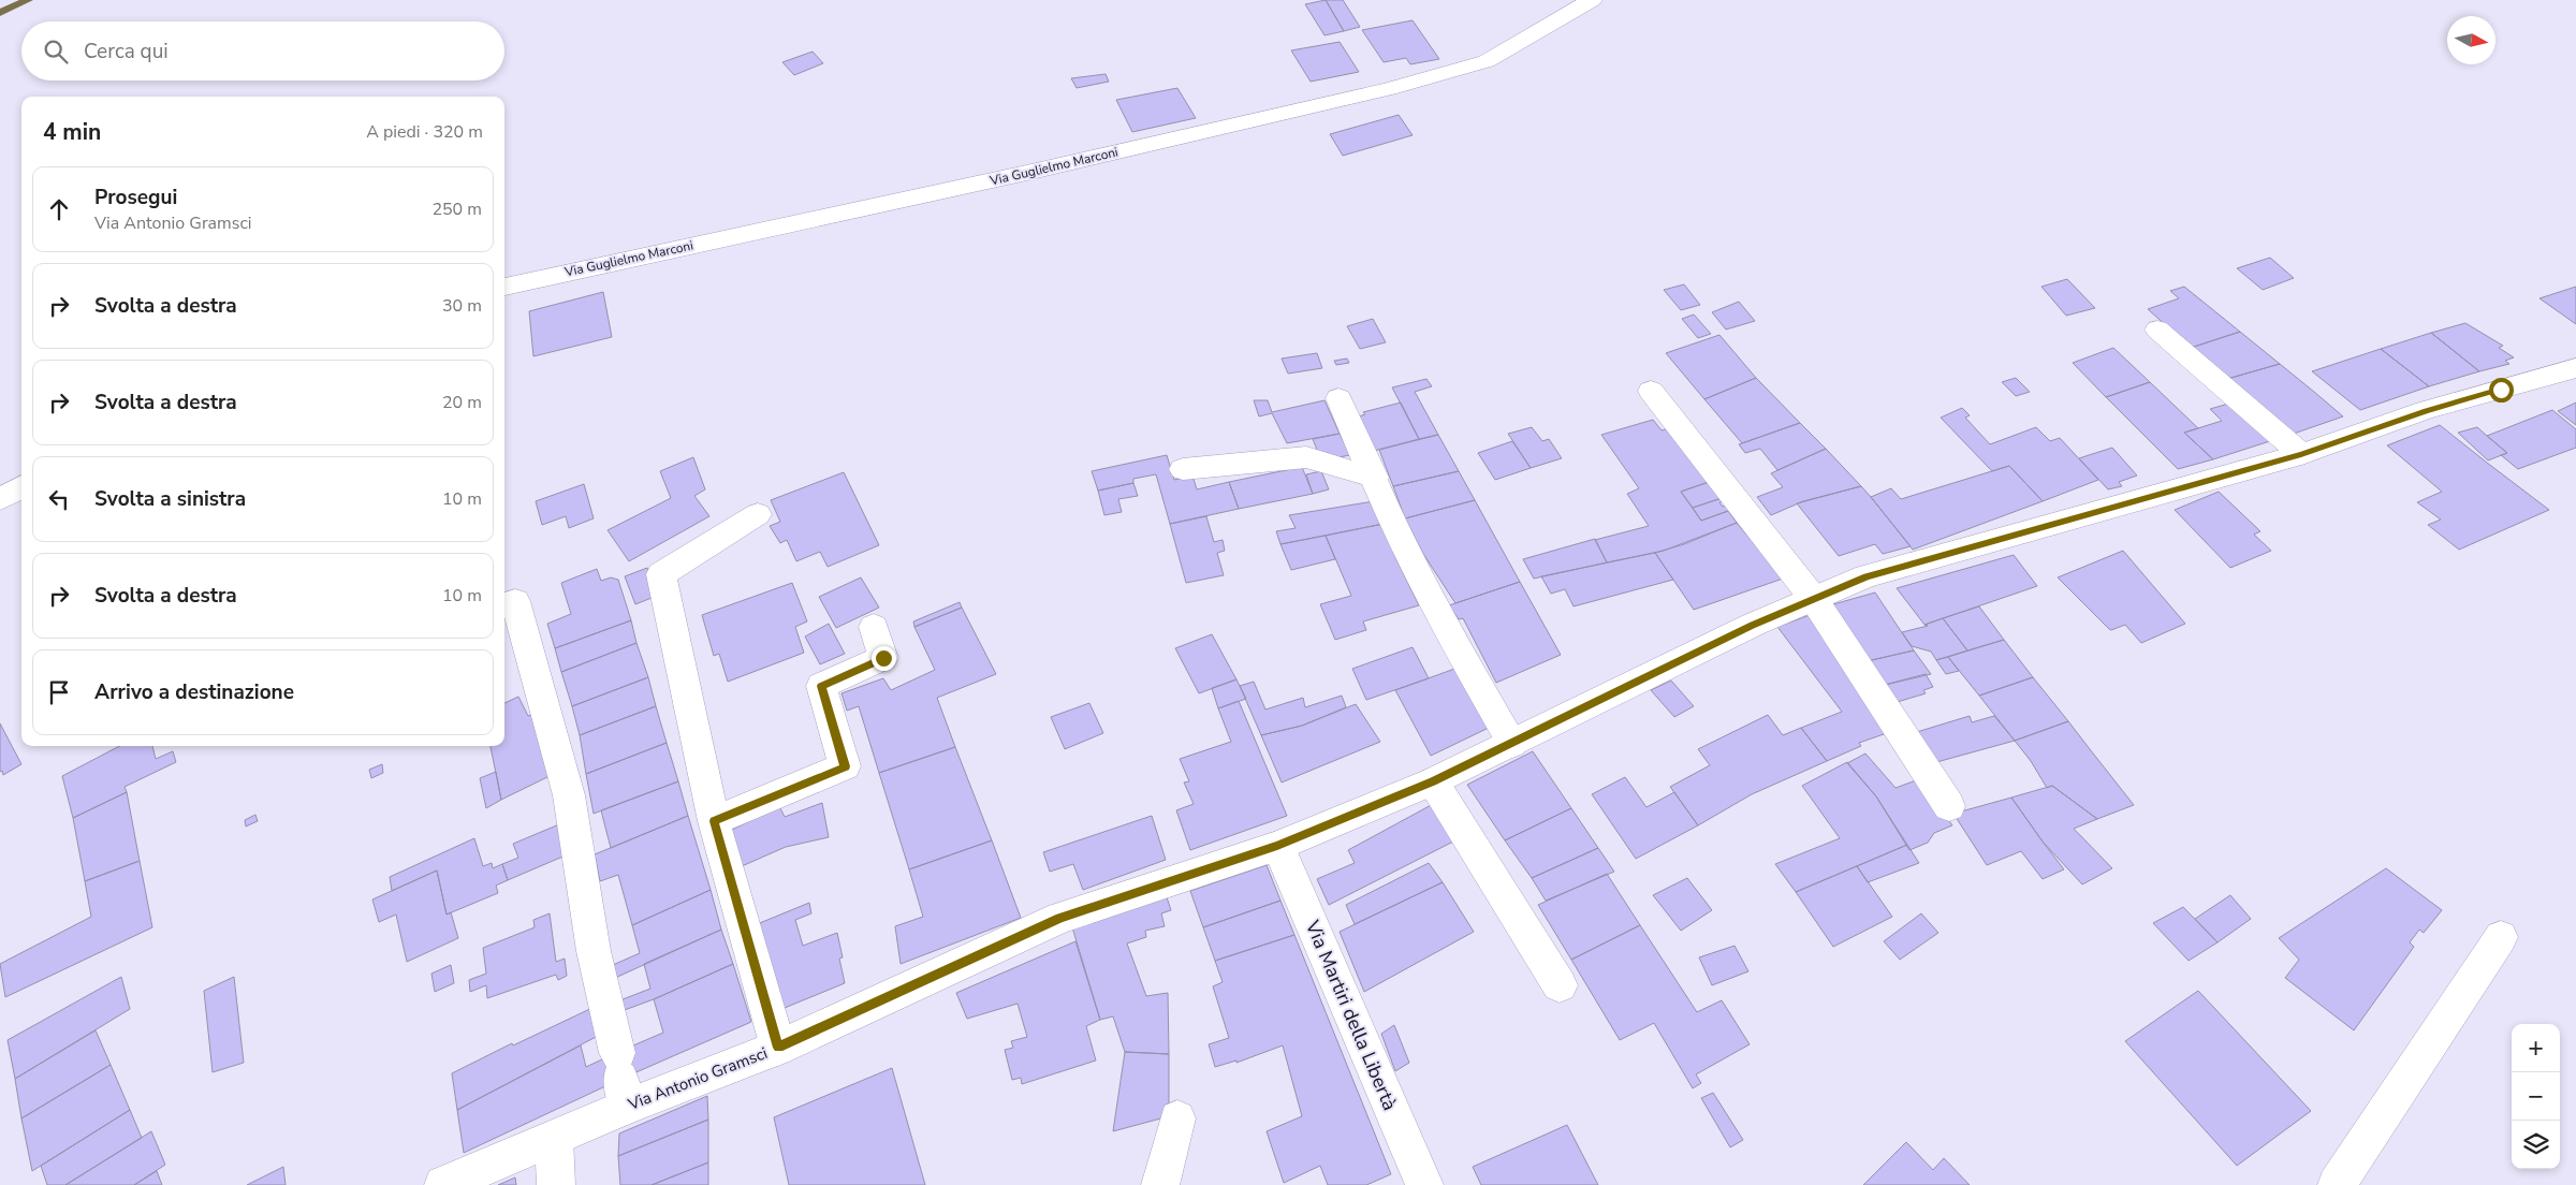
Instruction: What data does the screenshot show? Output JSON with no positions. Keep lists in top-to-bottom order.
{
  "streets": {
    "street": ["Via Guglielmo Marconi", "Via Martiri della Libertà", "Via Antonio Gramsci"]
  },
  "crossings": [
    ["Via Martiri della Libertà", "Via Antonio Gramsci"]
  ],
  "north": "right",
  "page": {
    "search": "Cerca qui",
    "heading": ["4 min", "A piedi · 320 m"],
    "list": [
      ["Prosegui", "Via Antonio Gramsci", "250 m"],
      ["Svolta a destra", "30 m"],
      ["Svolta a destra", "20 m"],
      ["Svolta a sinistra", "10 m"],
      ["Svolta a destra", "10 m"],
      "Arrivo a destinazione"
    ],
    "map_buttons": ["+", "−"]
  }
}
